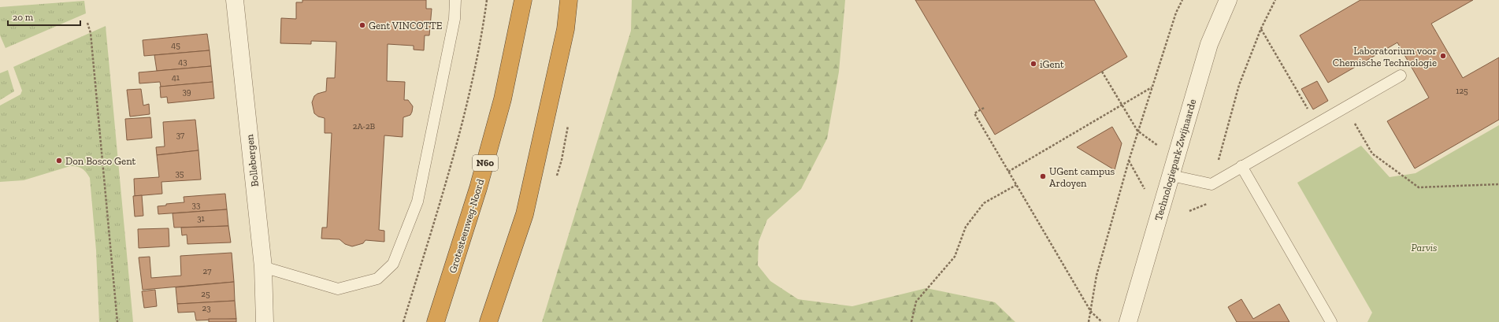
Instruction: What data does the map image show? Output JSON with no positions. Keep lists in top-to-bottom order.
{
  "streets": {
    "highway": ["N60", "Grotesteenweg-Noord"],
    "street": ["Technologiepark-Zwijnaarde", "Bollebergen"]
  },
  "parks": ["Parvis"],
  "places": [
    "Gent VINCOTTE",
    "Laboratorium voor Chemische Technologie",
    "iGent",
    "Don Bosco Gent",
    "UGent campus Ardoyen"
  ],
  "house_numbers": [
    "45",
    "43",
    "41",
    "125",
    "39",
    "2A-2B",
    "37",
    "35",
    "33",
    "31",
    "27",
    "25",
    "23"
  ],
  "scale_bar": "20 m"
}
